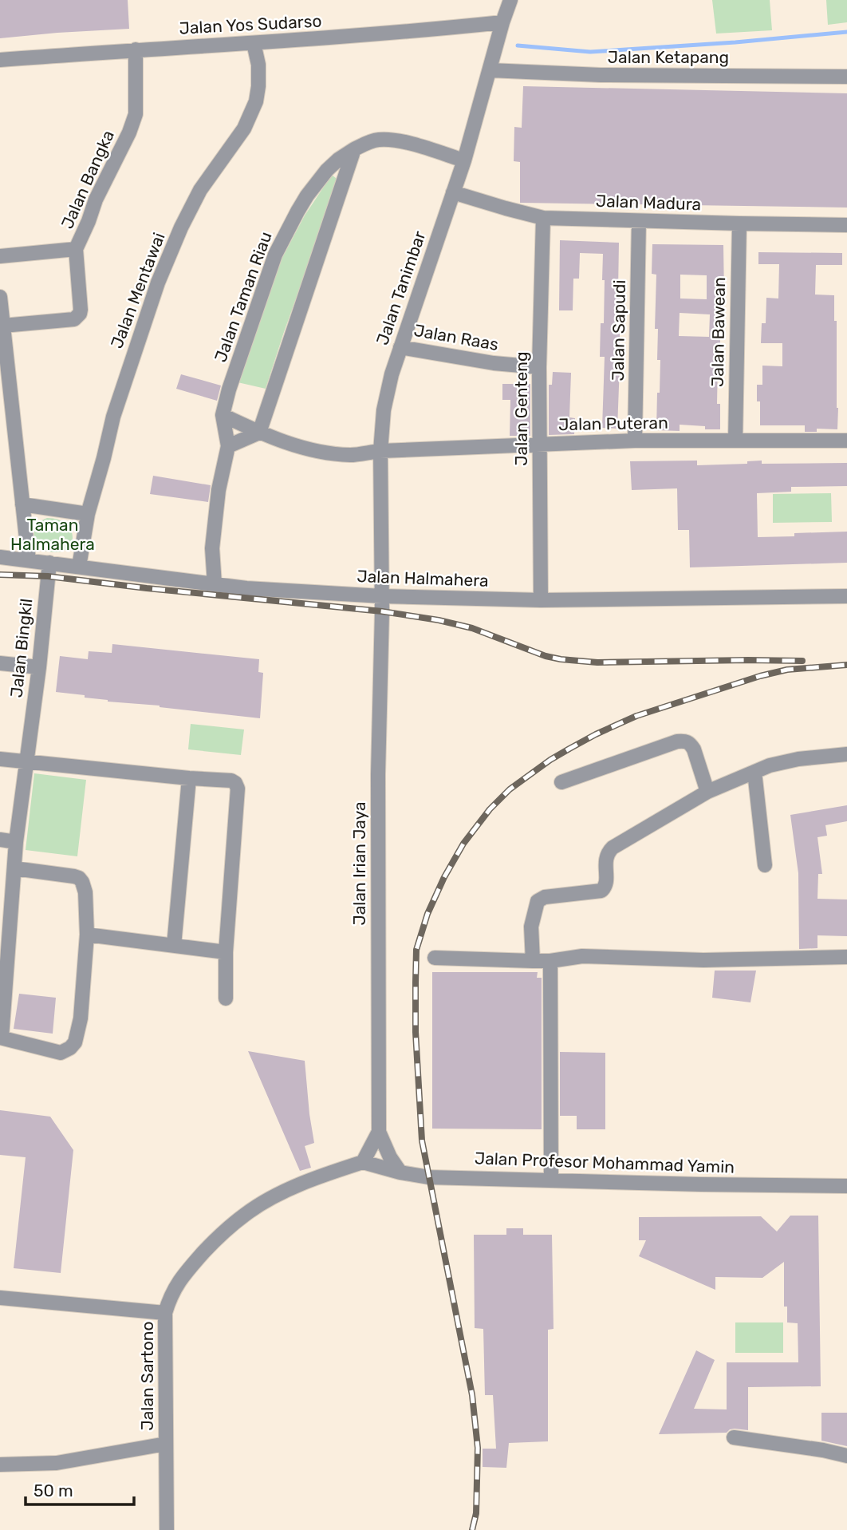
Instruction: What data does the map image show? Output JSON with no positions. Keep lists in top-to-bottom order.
{
  "streets": {
    "street": [
      "Jalan Yos Sudarso",
      "Jalan Ketapang",
      "Jalan Bangka",
      "Jalan Madura",
      "Jalan Tanimbar",
      "Jalan Mentawai",
      "Jalan Taman Riau",
      "Jalan Sapudi",
      "Jalan Bawean",
      "Jalan Raas",
      "Jalan Genteng",
      "Jalan Puteran",
      "Jalan Halmahera",
      "Jalan Bingkil",
      "Jalan Irian Jaya",
      "Jalan Profesor Mohammad Yamin",
      "Jalan Sartono"
    ]
  },
  "crossings": [
    ["Jalan Yos Sudarso", "Jalan Bangka"],
    ["Jalan Yos Sudarso", "Jalan Tanimbar"],
    ["Jalan Yos Sudarso", "Jalan Mentawai"],
    ["Jalan Ketapang", "Jalan Tanimbar"],
    ["Jalan Madura", "Jalan Tanimbar"],
    ["Jalan Madura", "Jalan Sapudi"],
    ["Jalan Madura", "Jalan Bawean"],
    ["Jalan Madura", "Jalan Genteng"],
    ["Jalan Tanimbar", "Jalan Taman Riau"],
    ["Jalan Tanimbar", "Jalan Raas"],
    ["Jalan Tanimbar", "Jalan Puteran"],
    ["Jalan Tanimbar", "Jalan Halmahera"],
    ["Jalan Tanimbar", "Jalan Irian Jaya"],
    ["Jalan Mentawai", "Jalan Halmahera"],
    ["Jalan Taman Riau", "Jalan Halmahera"],
    ["Jalan Sapudi", "Jalan Puteran"],
    ["Jalan Bawean", "Jalan Puteran"],
    ["Jalan Raas", "Jalan Genteng"],
    ["Jalan Genteng", "Jalan Puteran"],
    ["Jalan Genteng", "Jalan Halmahera"],
    ["Jalan Halmahera", "Jalan Bingkil"],
    ["Jalan Halmahera", "Jalan Irian Jaya"],
    ["Jalan Irian Jaya", "Jalan Profesor Mohammad Yamin"],
    ["Jalan Irian Jaya", "Jalan Sartono"],
    ["Jalan Profesor Mohammad Yamin", "Jalan Sartono"]
  ],
  "parks": ["Taman Halmahera"],
  "scale_bar": "50 m"
}
